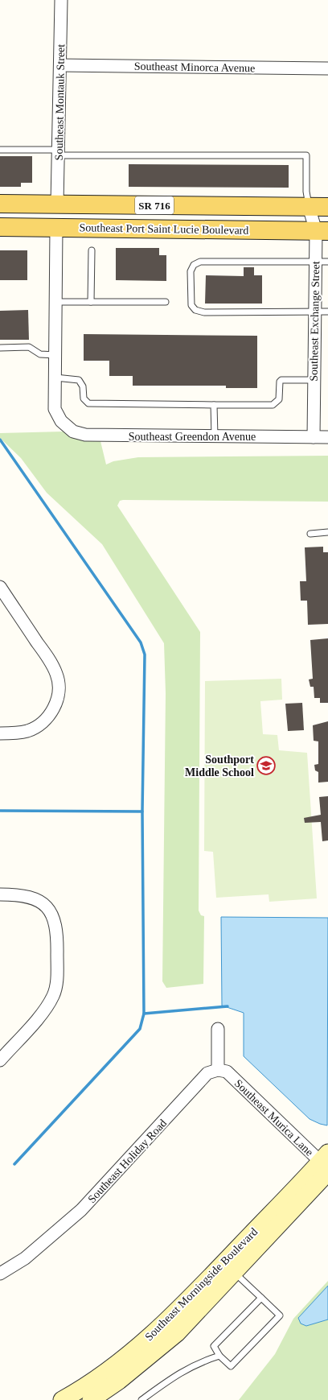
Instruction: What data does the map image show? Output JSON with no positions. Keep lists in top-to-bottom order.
{
  "streets": {
    "main road": ["SR 716", "Southeast Port Saint Lucie Boulevard"],
    "street": [
      "Southeast Minorca Avenue",
      "Southeast Montauk Street",
      "Southeast Exchange Street",
      "Southeast Greendon Avenue",
      "Southeast Murica Lane",
      "Southeast Holiday Road",
      "Southeast Morningside Boulevard"
    ]
  },
  "crossings": [
    ["Southeast Minorca Avenue", "Southeast Montauk Street"],
    ["Southeast Montauk Street", "Southeast Port Saint Lucie Boulevard"],
    ["Southeast Port Saint Lucie Boulevard", "Southeast Exchange Street"],
    ["Southeast Exchange Street", "Southeast Greendon Avenue"],
    ["Southeast Murica Lane", "Southeast Holiday Road"],
    ["Southeast Murica Lane", "Southeast Morningside Boulevard"]
  ],
  "places": {
    "school or university": ["Southport Middle School"]
  }
}
